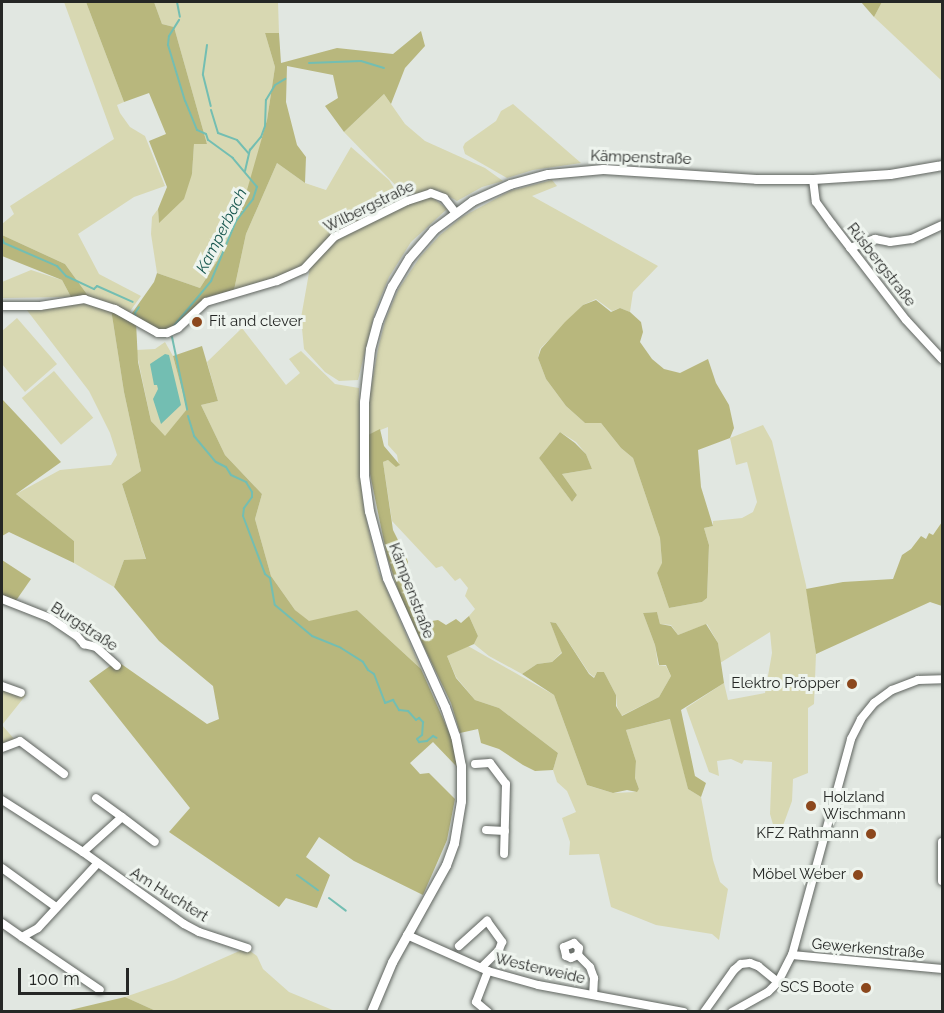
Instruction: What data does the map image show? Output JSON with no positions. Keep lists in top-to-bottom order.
{
  "streets": {
    "street": [
      "Kämpenstraße",
      "Wilbergstraße",
      "Rüsbergstraße",
      "Burgstraße",
      "Am Huchtert",
      "Gewerkenstraße",
      "Westerweide"
    ]
  },
  "crossings": [
    ["Kämpenstraße", "Wilbergstraße"],
    ["Kämpenstraße", "Rüsbergstraße"],
    ["Kämpenstraße", "Westerweide"]
  ],
  "water": ["Kamperbach"],
  "places": [
    "Fit and clever",
    "Elektro Pröpper",
    "Holzland Wischmann",
    "KFZ Rathmann",
    "Möbel Weber",
    "SCS Boote"
  ],
  "scale_bar": "100 m"
}
